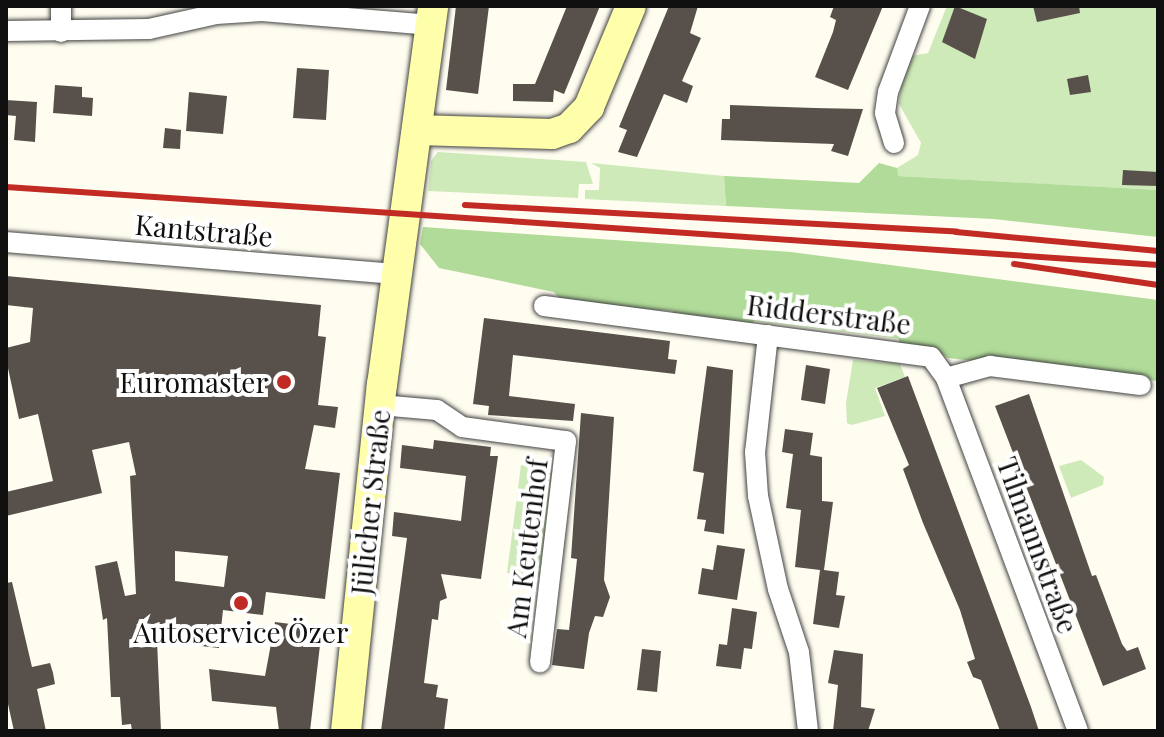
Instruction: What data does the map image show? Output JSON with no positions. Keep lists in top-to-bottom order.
{
  "streets": {
    "main road": ["Jülicher Straße"],
    "street": [
      "Kantstraße",
      "Ridderstraße",
      "Tilmannstraße",
      "Am Keutenhof"
    ]
  },
  "crossings": [
    ["Kantstraße", "Jülicher Straße"],
    ["Ridderstraße", "Tilmannstraße"],
    ["Jülicher Straße", "Am Keutenhof"]
  ],
  "places": ["Euromaster", "Autoservice Özer"]
}
